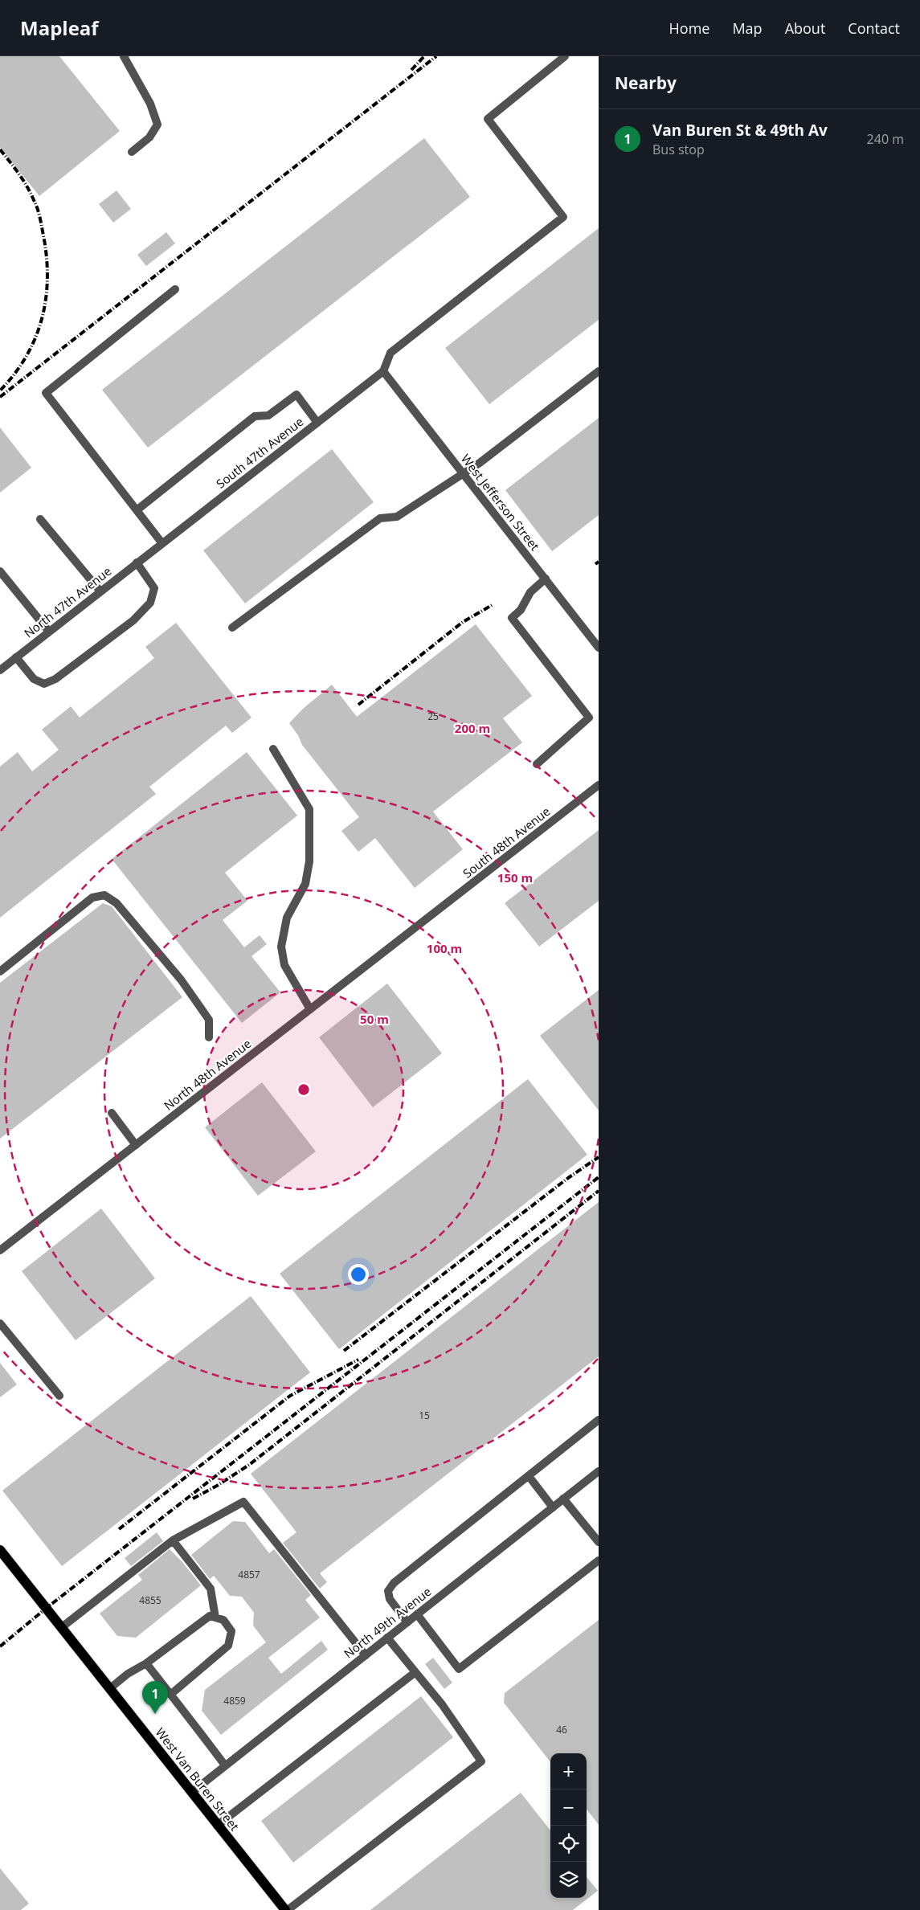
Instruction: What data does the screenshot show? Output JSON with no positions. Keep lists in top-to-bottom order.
{
  "streets": {
    "main road": ["West Van Buren Street"],
    "street": [
      "South 47th Avenue",
      "West Jefferson Street",
      "North 47th Avenue",
      "South 48th Avenue",
      "North 48th Avenue",
      "North 49th Avenue"
    ]
  },
  "crossings": [
    ["South 47th Avenue", "West Jefferson Street"],
    ["South 47th Avenue", "North 47th Avenue"],
    ["South 48th Avenue", "North 48th Avenue"],
    ["North 49th Avenue", "West Van Buren Street"]
  ],
  "house_numbers": [
    "25",
    "15",
    "4857",
    "4855",
    "4859",
    "46"
  ],
  "page": {
    "header": "Mapleaf",
    "nav": [
      "Home",
      "Map",
      "About",
      "Contact"
    ],
    "heading": "Nearby",
    "list": [
      {
        "mark": "1",
        "name": "Van Buren St & 49th Av",
        "note": "Bus stop",
        "value": "240 m"
      }
    ],
    "pins": "1",
    "map_buttons": ["+", "−"]
  },
  "rings": [
    "200 m",
    "150 m",
    "100 m",
    "50 m"
  ]
}
